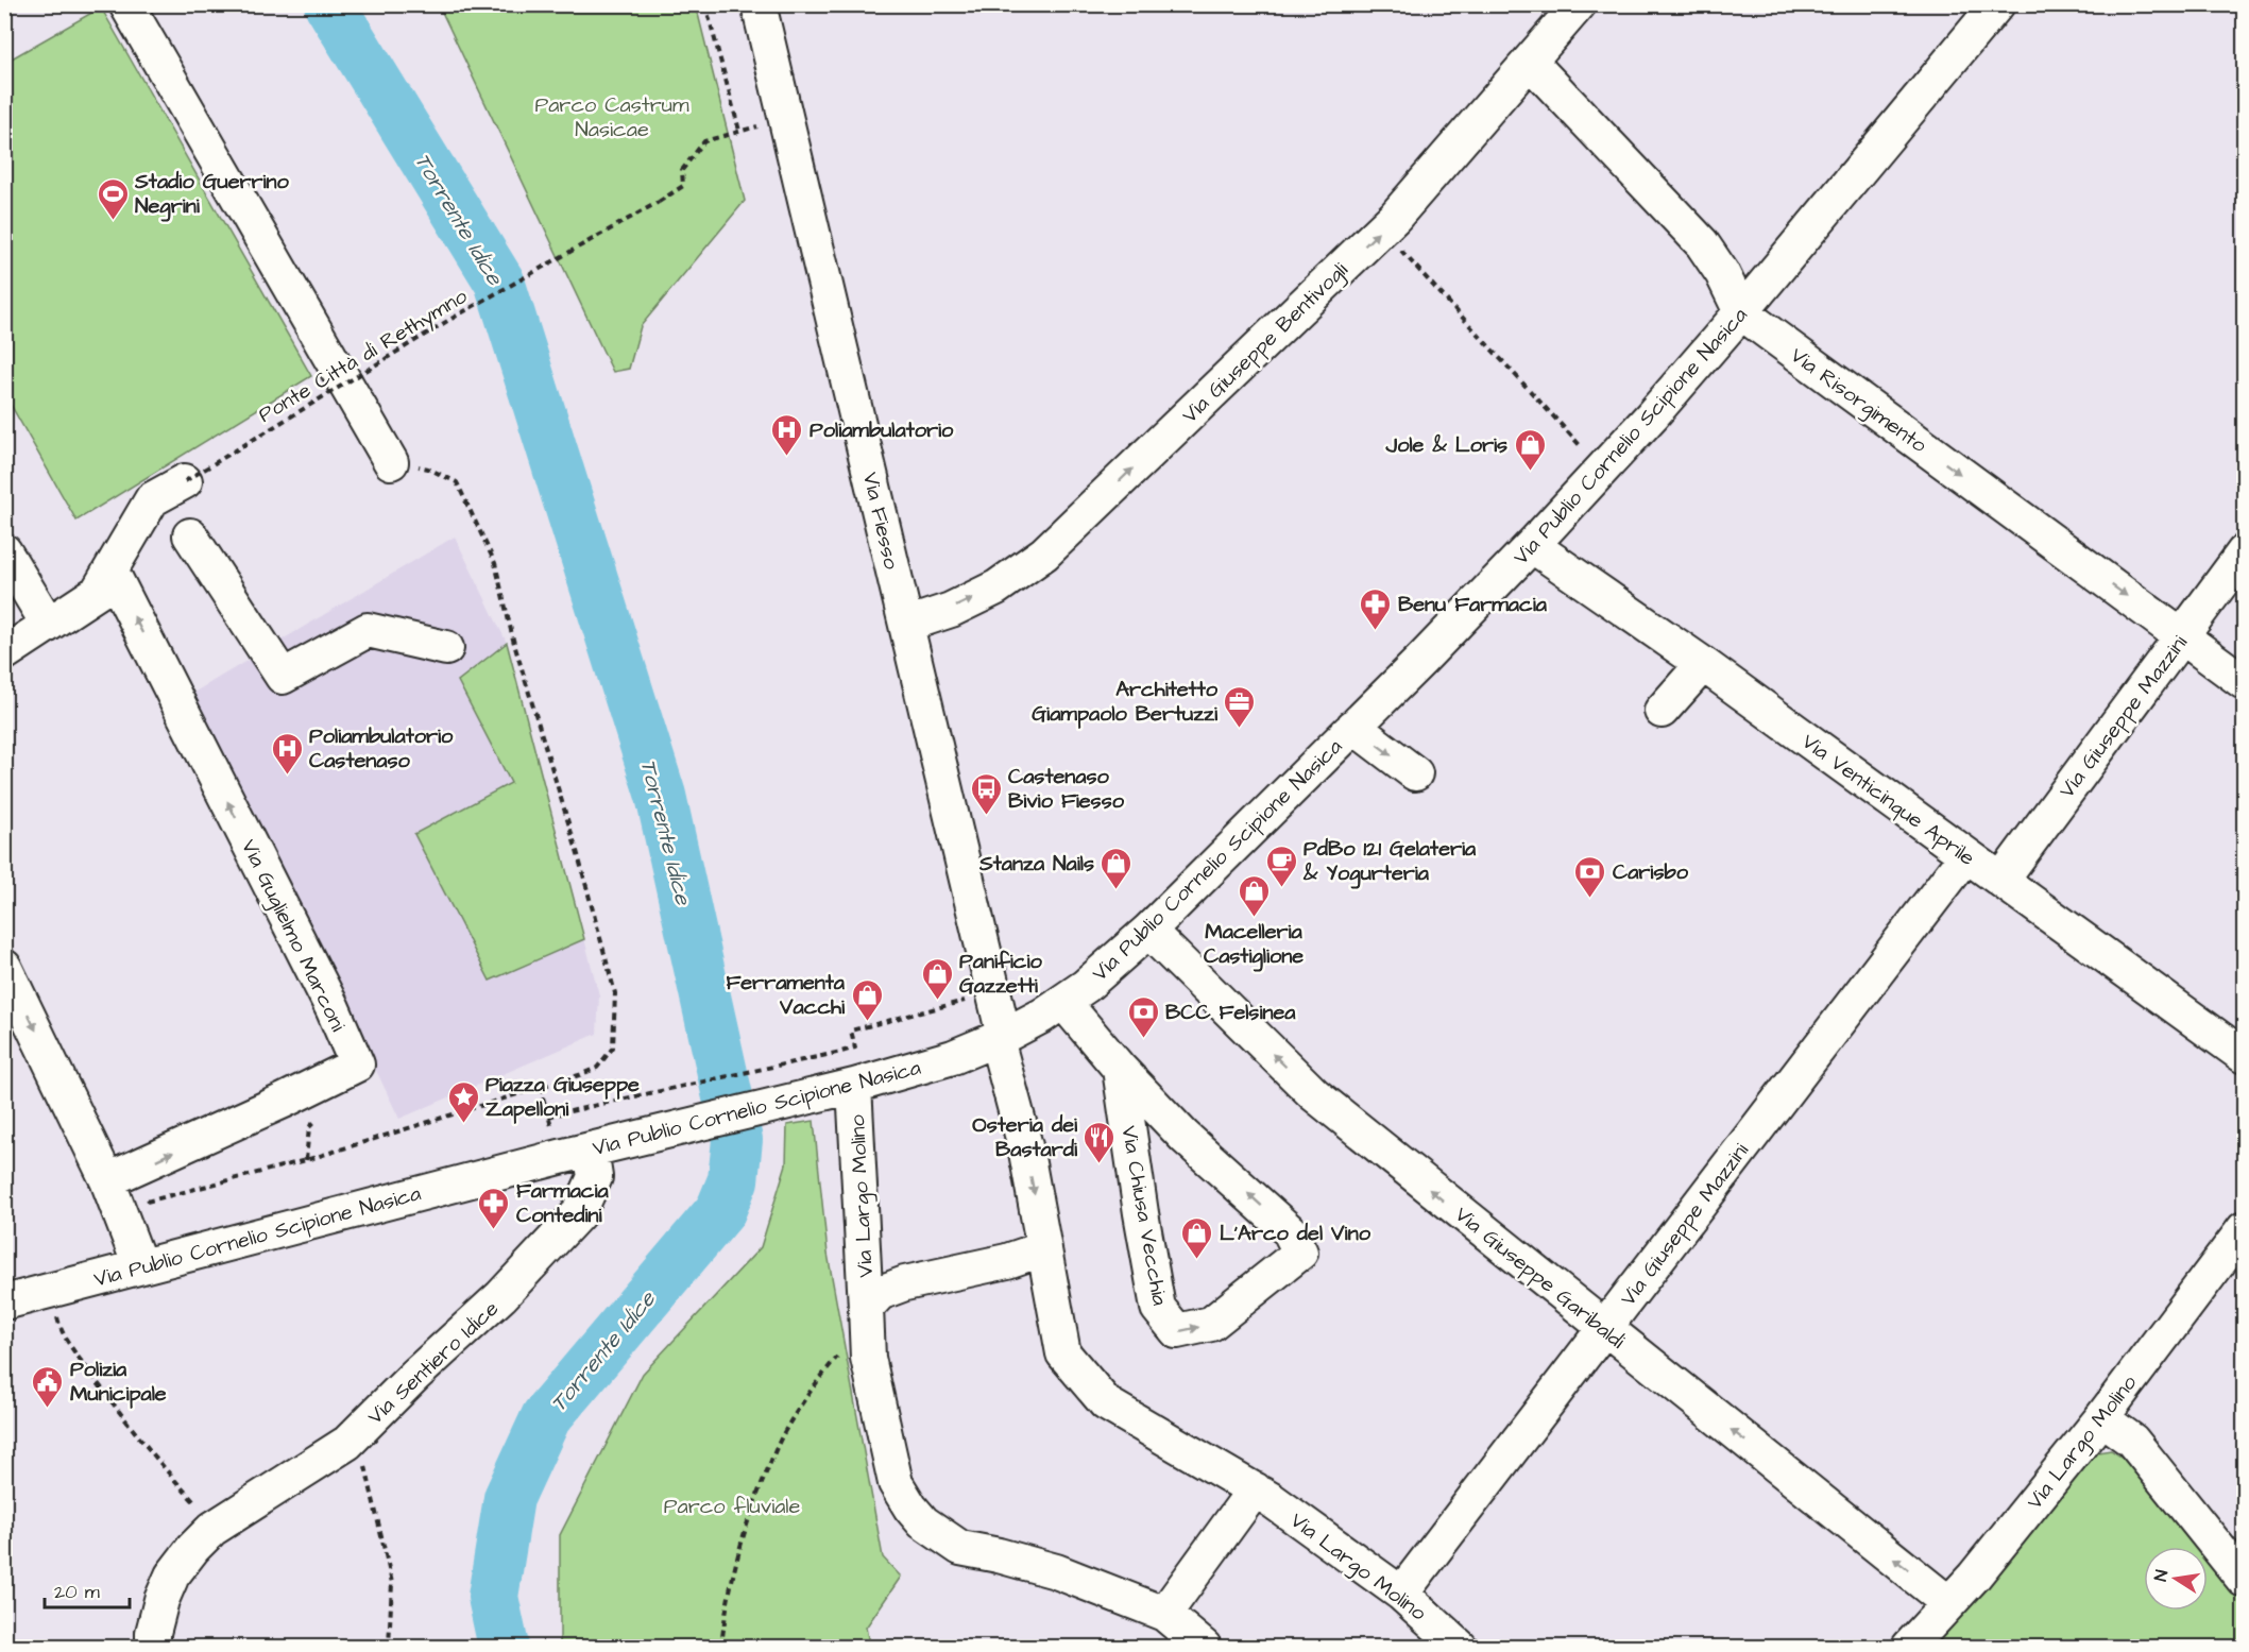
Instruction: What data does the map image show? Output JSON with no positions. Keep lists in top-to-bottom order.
{
  "streets": {
    "street": [
      "Via Giuseppe Bentivogli",
      "Via Risorgimento",
      "Via Publio Cornelio Scipione Nasica",
      "Via Fiesso",
      "Via Giuseppe Mazzini",
      "Via Venticinque Aprile",
      "Via Guglielmo Marconi",
      "Via Largo Molino",
      "Via Chiusa Vecchia",
      "Via Giuseppe Garibaldi",
      "Via Sentiero Idice"
    ],
    "path": ["Ponte Città di Rethymno"]
  },
  "crossings": [
    ["Via Giuseppe Bentivogli", "Via Risorgimento"],
    ["Via Giuseppe Bentivogli", "Via Fiesso"],
    ["Via Risorgimento", "Via Publio Cornelio Scipione Nasica"],
    ["Via Risorgimento", "Via Giuseppe Mazzini"],
    ["Via Publio Cornelio Scipione Nasica", "Via Fiesso"],
    ["Via Publio Cornelio Scipione Nasica", "Via Venticinque Aprile"],
    ["Via Publio Cornelio Scipione Nasica", "Via Largo Molino"],
    ["Via Publio Cornelio Scipione Nasica", "Via Chiusa Vecchia"],
    ["Via Publio Cornelio Scipione Nasica", "Via Giuseppe Garibaldi"],
    ["Via Publio Cornelio Scipione Nasica", "Via Sentiero Idice"],
    ["Via Fiesso", "Via Largo Molino"],
    ["Via Giuseppe Mazzini", "Via Venticinque Aprile"],
    ["Via Giuseppe Mazzini", "Via Largo Molino"],
    ["Via Giuseppe Mazzini", "Via Giuseppe Garibaldi"],
    ["Via Largo Molino", "Via Giuseppe Garibaldi"]
  ],
  "one_way": ["Via Giuseppe Bentivogli", "Via Risorgimento", "Via Giuseppe Garibaldi"],
  "water": ["Torrente Idice"],
  "parks": ["Parco Castrum Nasicae", "Parco fluviale"],
  "places": {
    "sports": ["Stadio Guerrino Negrini"],
    "hospital": ["Poliambulatorio", "Poliambulatorio Castenaso"],
    "shop": [
      "Jole & Loris",
      "Stanza Nails",
      "Macelleria Castiglione",
      "Panificio Gazzetti",
      "Ferramenta Vacchi",
      "L'Arco del Vino"
    ],
    "pharmacy": ["Benu Farmacia", "Farmacia Contedini"],
    "office": ["Architetto Giampaolo Bertuzzi"],
    "bus stop": ["Castenaso Bivio Fiesso"],
    "cafe": ["PdBo 121 Gelateria & Yogurteria"],
    "bank": ["Carisbo", "BCC Felsinea"],
    "place": ["Piazza Giuseppe Zapelloni"],
    "restaurant": ["Osteria dei Bastardi"],
    "public building": ["Polizia Municipale"]
  },
  "scale_bar": "20 m",
  "north": "left"
}
